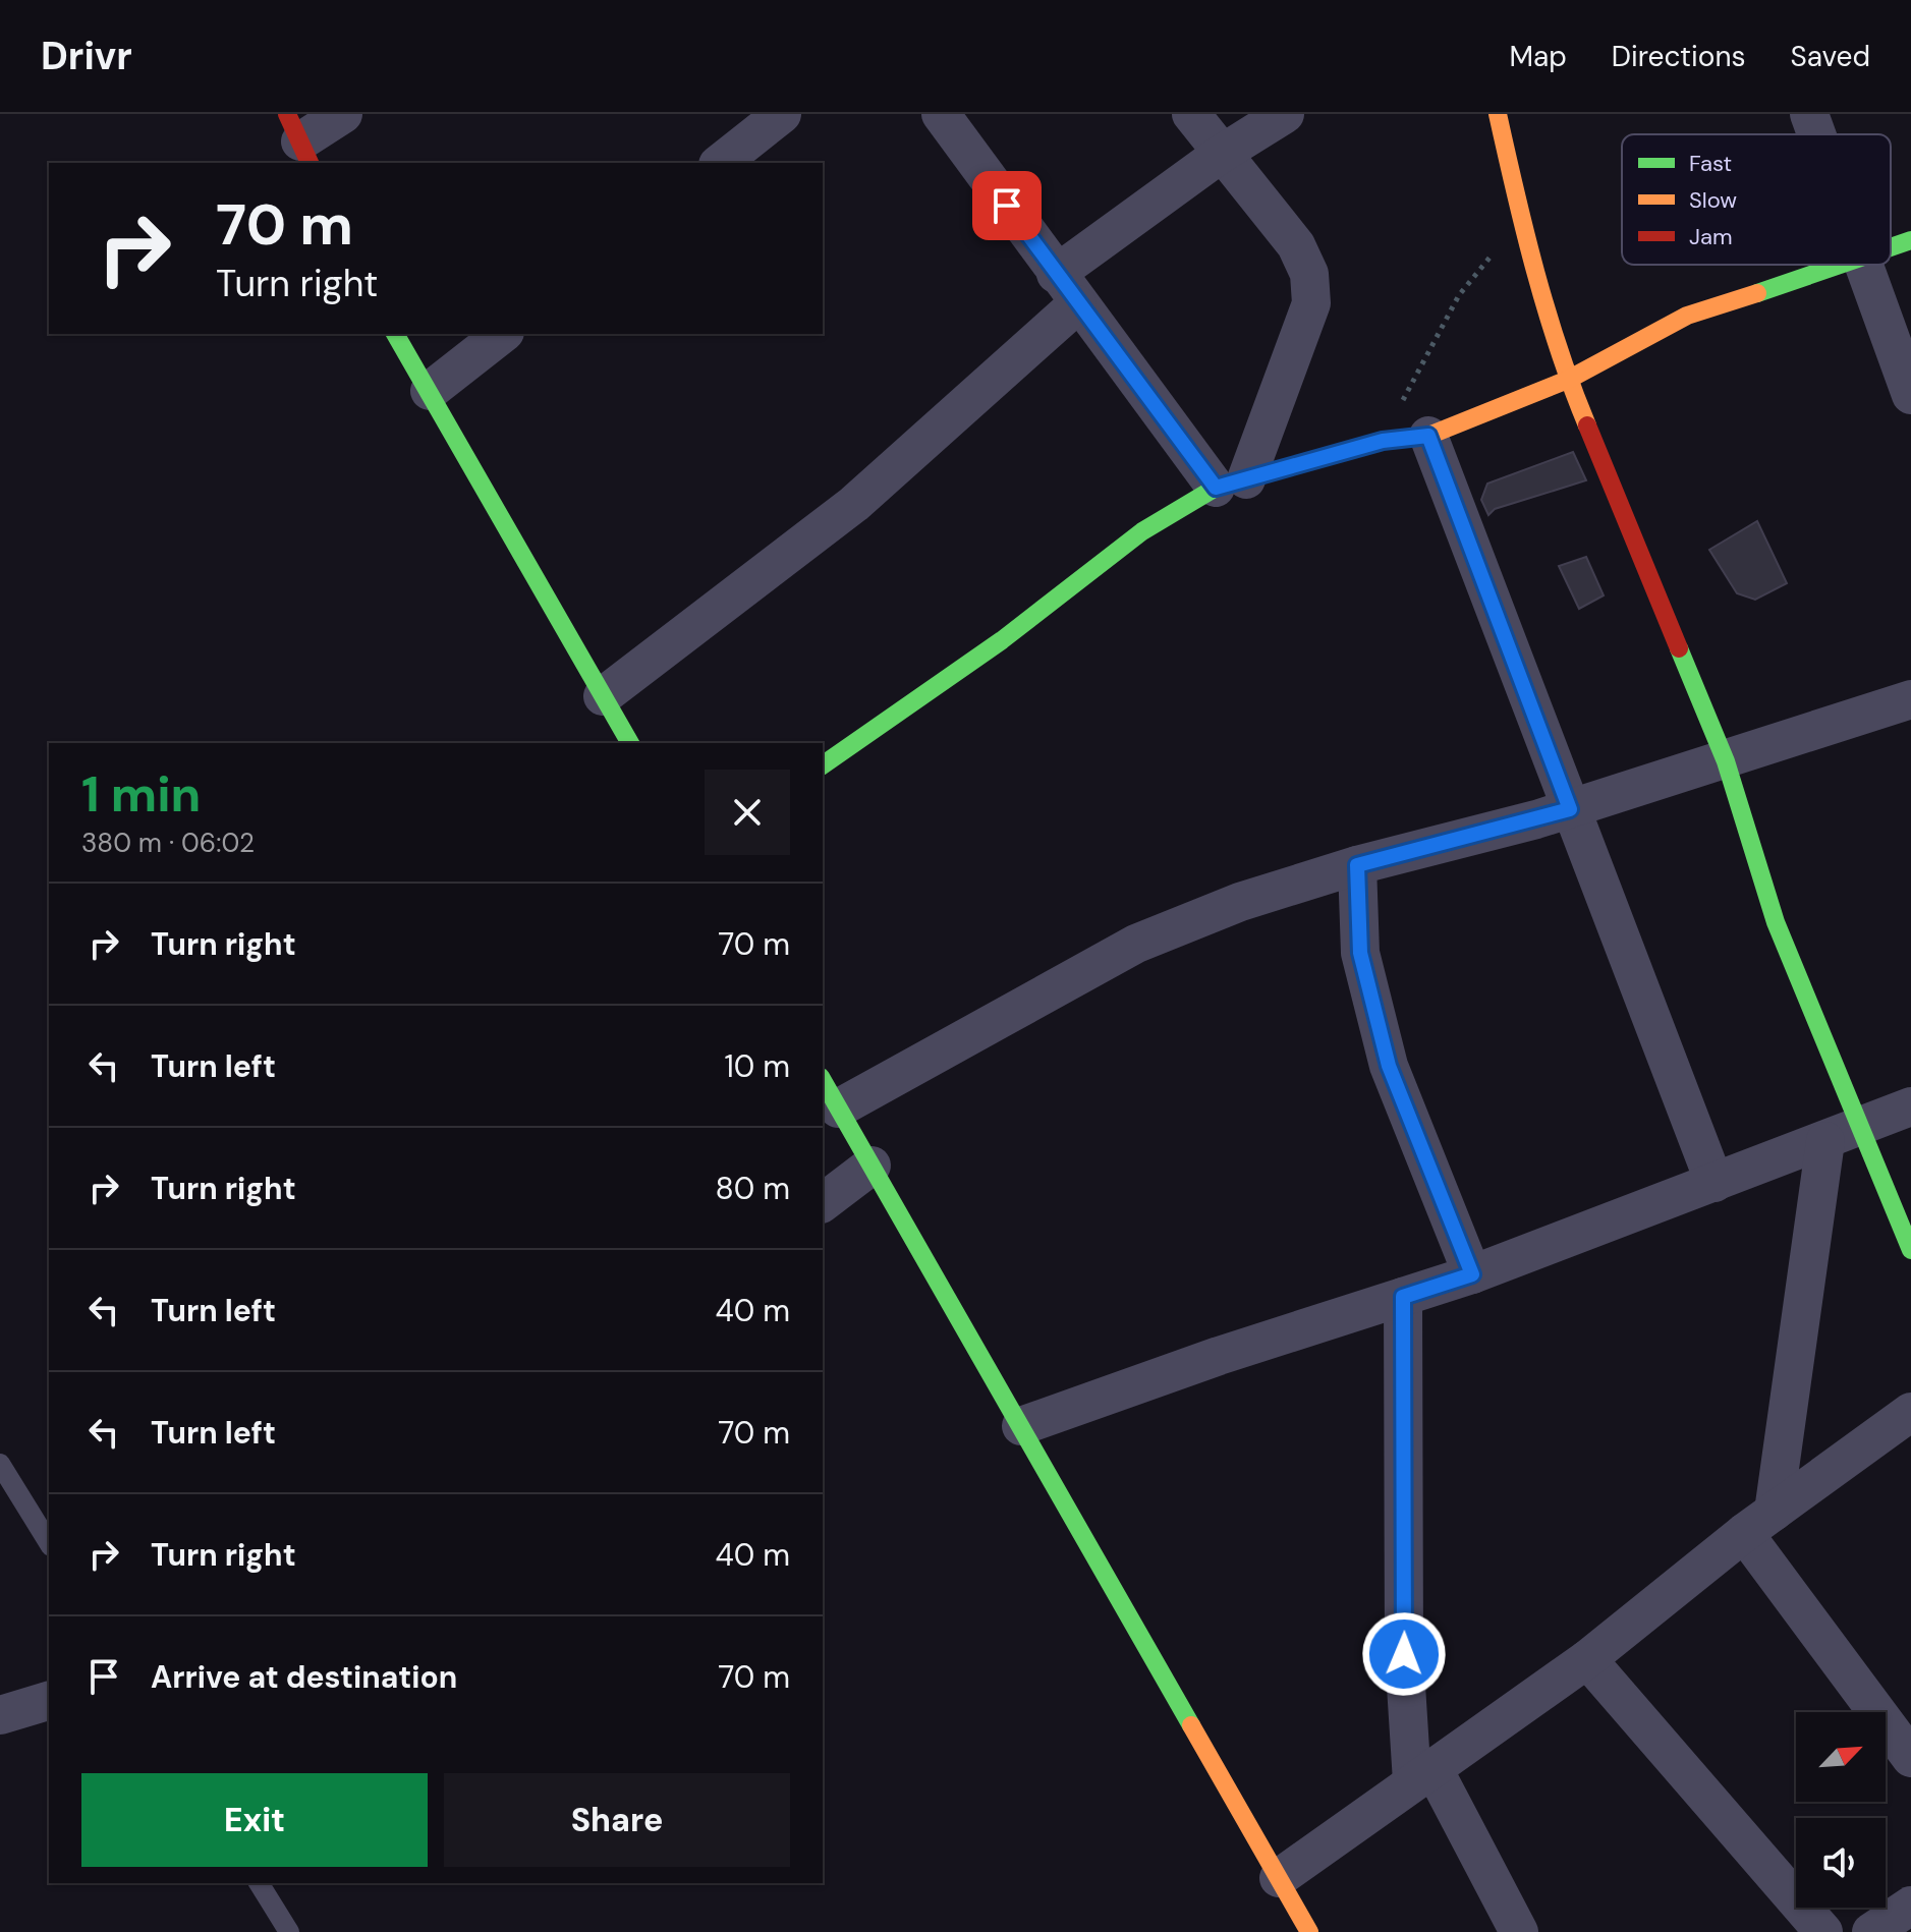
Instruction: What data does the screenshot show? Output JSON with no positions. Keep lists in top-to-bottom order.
{
  "legend": ["Fast", "Slow", "Jam"],
  "north": "top right",
  "page": {
    "header": "Drivr",
    "nav": ["Map", "Directions", "Saved"],
    "turn": ["70 m", "Turn right"],
    "heading": ["1 min", "380 m · 06:02"],
    "list": [
      {
        "name": "Turn right",
        "value": "70 m"
      },
      {
        "name": "Turn left",
        "value": "10 m"
      },
      {
        "name": "Turn right",
        "value": "80 m"
      },
      {
        "name": "Turn left",
        "value": "40 m"
      },
      {
        "name": "Turn left",
        "value": "70 m"
      },
      {
        "name": "Turn right",
        "value": "40 m"
      },
      {
        "name": "Arrive at destination",
        "value": "70 m"
      }
    ],
    "buttons": ["Exit", "Share"]
  }
}
